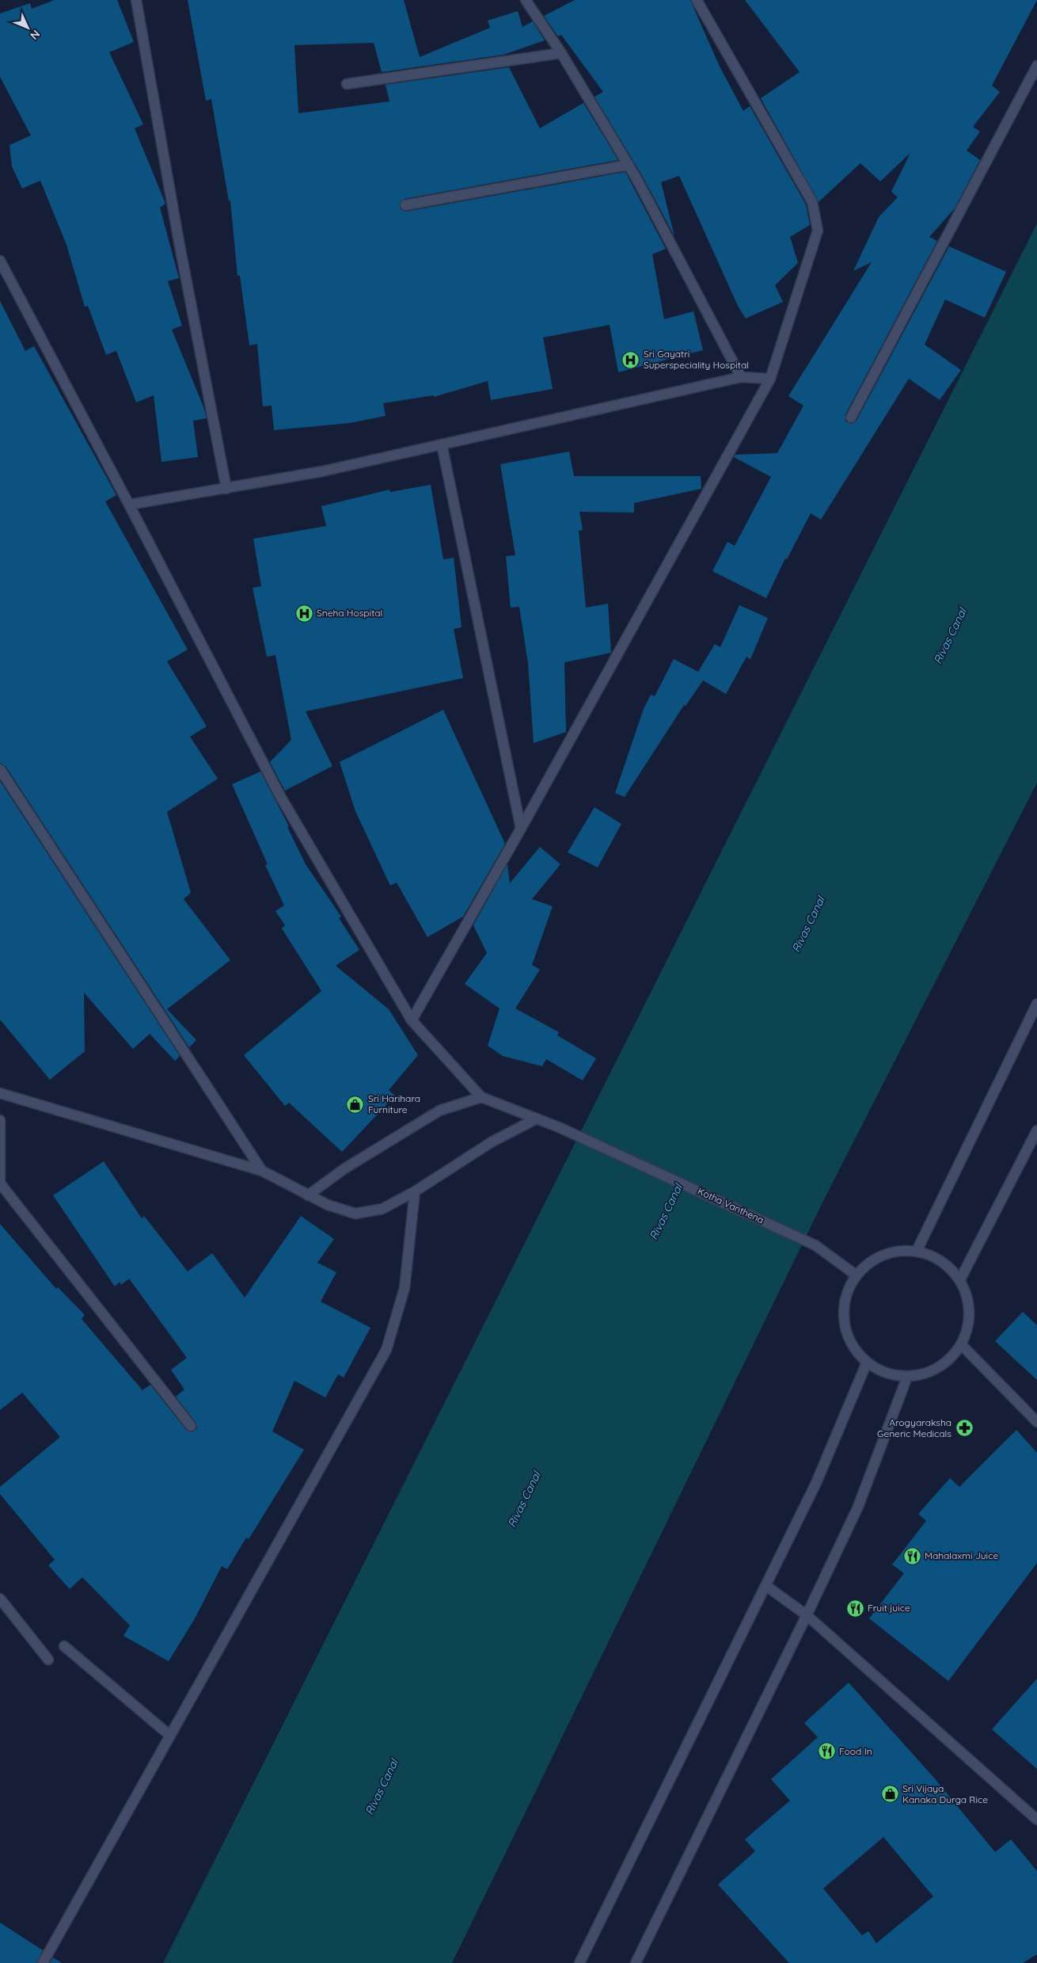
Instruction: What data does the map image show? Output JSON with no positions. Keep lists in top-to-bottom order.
{
  "streets": {
    "street": ["Kotha Vanthena"]
  },
  "water": ["Rivas Canal"],
  "places": {
    "hospital": ["Sri Gayatri Superspeciality Hospital", "Sneha Hospital"],
    "shop": ["Sri Harihara Furniture", "Sri Vijaya Kanaka Durga Rice"],
    "pharmacy": ["Arogyaraksha Generic Medicals"],
    "restaurant": ["Mahalaxmi Juice", "Fruit juice", "Food In"]
  },
  "north": "bottom right"
}
